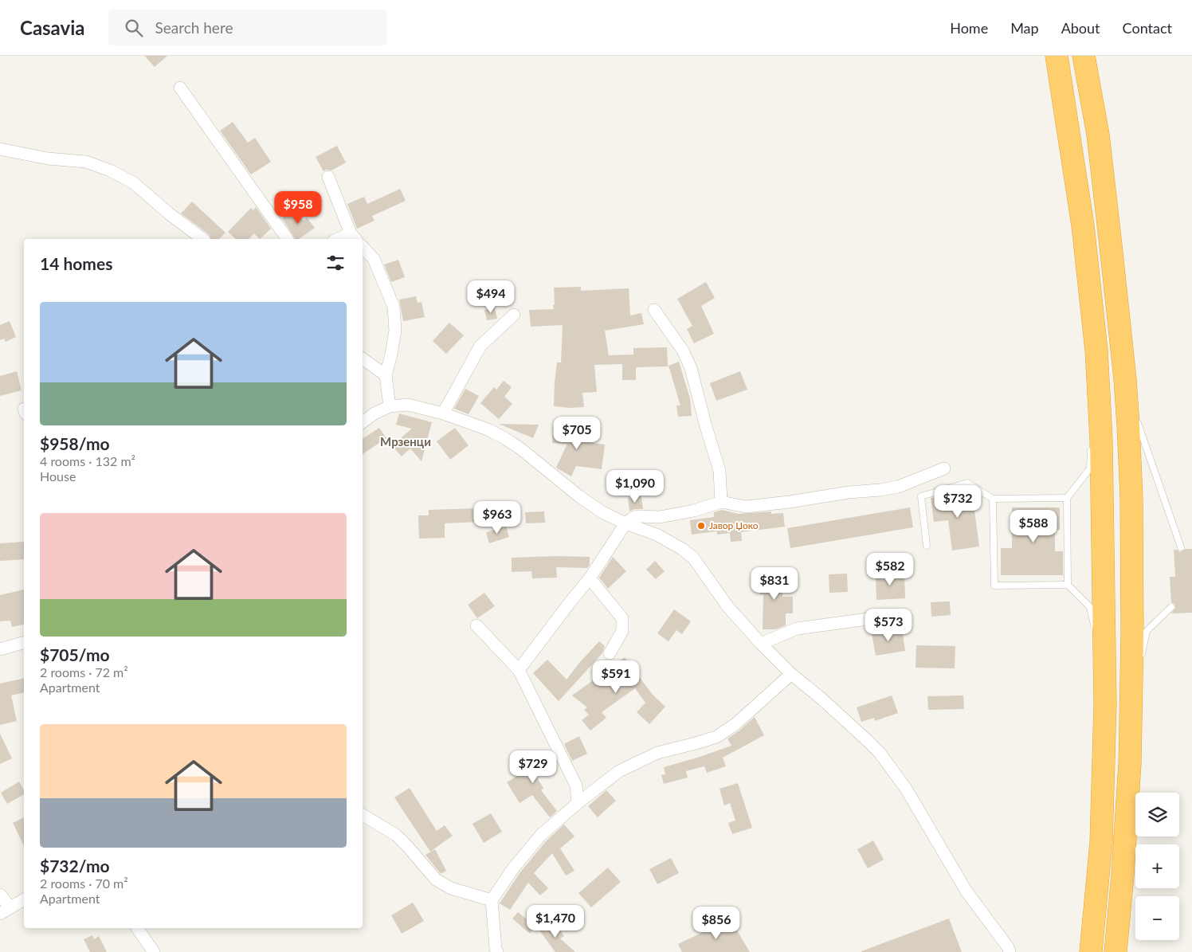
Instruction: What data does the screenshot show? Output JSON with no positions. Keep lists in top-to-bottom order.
{
  "districts": ["Мрзенци"],
  "places": ["Јавор Џоко"],
  "page": {
    "header": "Casavia",
    "search": "Search here",
    "nav": [
      "Home",
      "Map",
      "About",
      "Contact"
    ],
    "price": [
      "$958",
      "$494",
      "$705",
      "$1,090",
      "$732",
      "$963",
      "$588",
      "$582",
      "$831",
      "$573",
      "$591",
      "$729",
      "$1,470",
      "$856"
    ],
    "heading": "14 homes",
    "list": [
      {
        "name": "$958/mo",
        "note": "4 rooms · 132 m² · House"
      },
      {
        "name": "$705/mo",
        "note": "2 rooms · 72 m² · Apartment"
      },
      {
        "name": "$732/mo",
        "note": "2 rooms · 70 m² · Apartment"
      }
    ],
    "map_buttons": ["+", "−"]
  }
}
